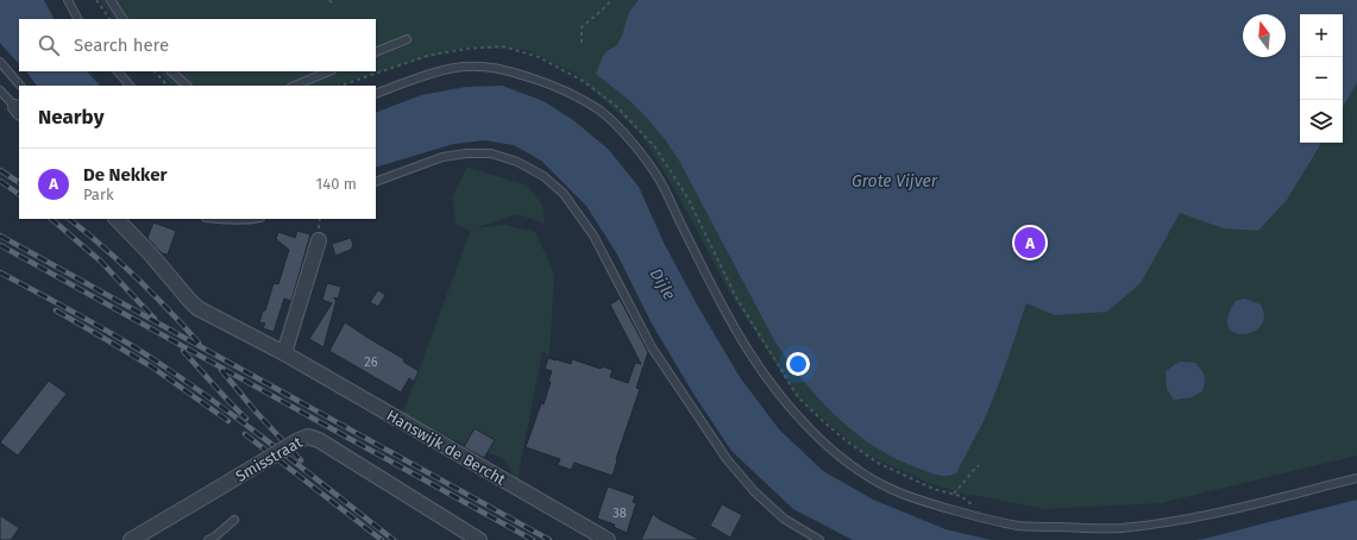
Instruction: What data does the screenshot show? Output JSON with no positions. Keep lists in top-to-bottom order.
{
  "streets": {
    "street": ["Hanswijk de Bercht", "Smisstraat"]
  },
  "water": ["Grote Vijver", "Dijle"],
  "house_numbers": ["26", "38"],
  "north": "top",
  "page": {
    "map_buttons": ["+", "−"],
    "search": "Search here",
    "heading": "Nearby",
    "list": [
      {
        "mark": "A",
        "name": "De Nekker",
        "note": "Park",
        "value": "140 m"
      }
    ],
    "pins": "A"
  }
}
